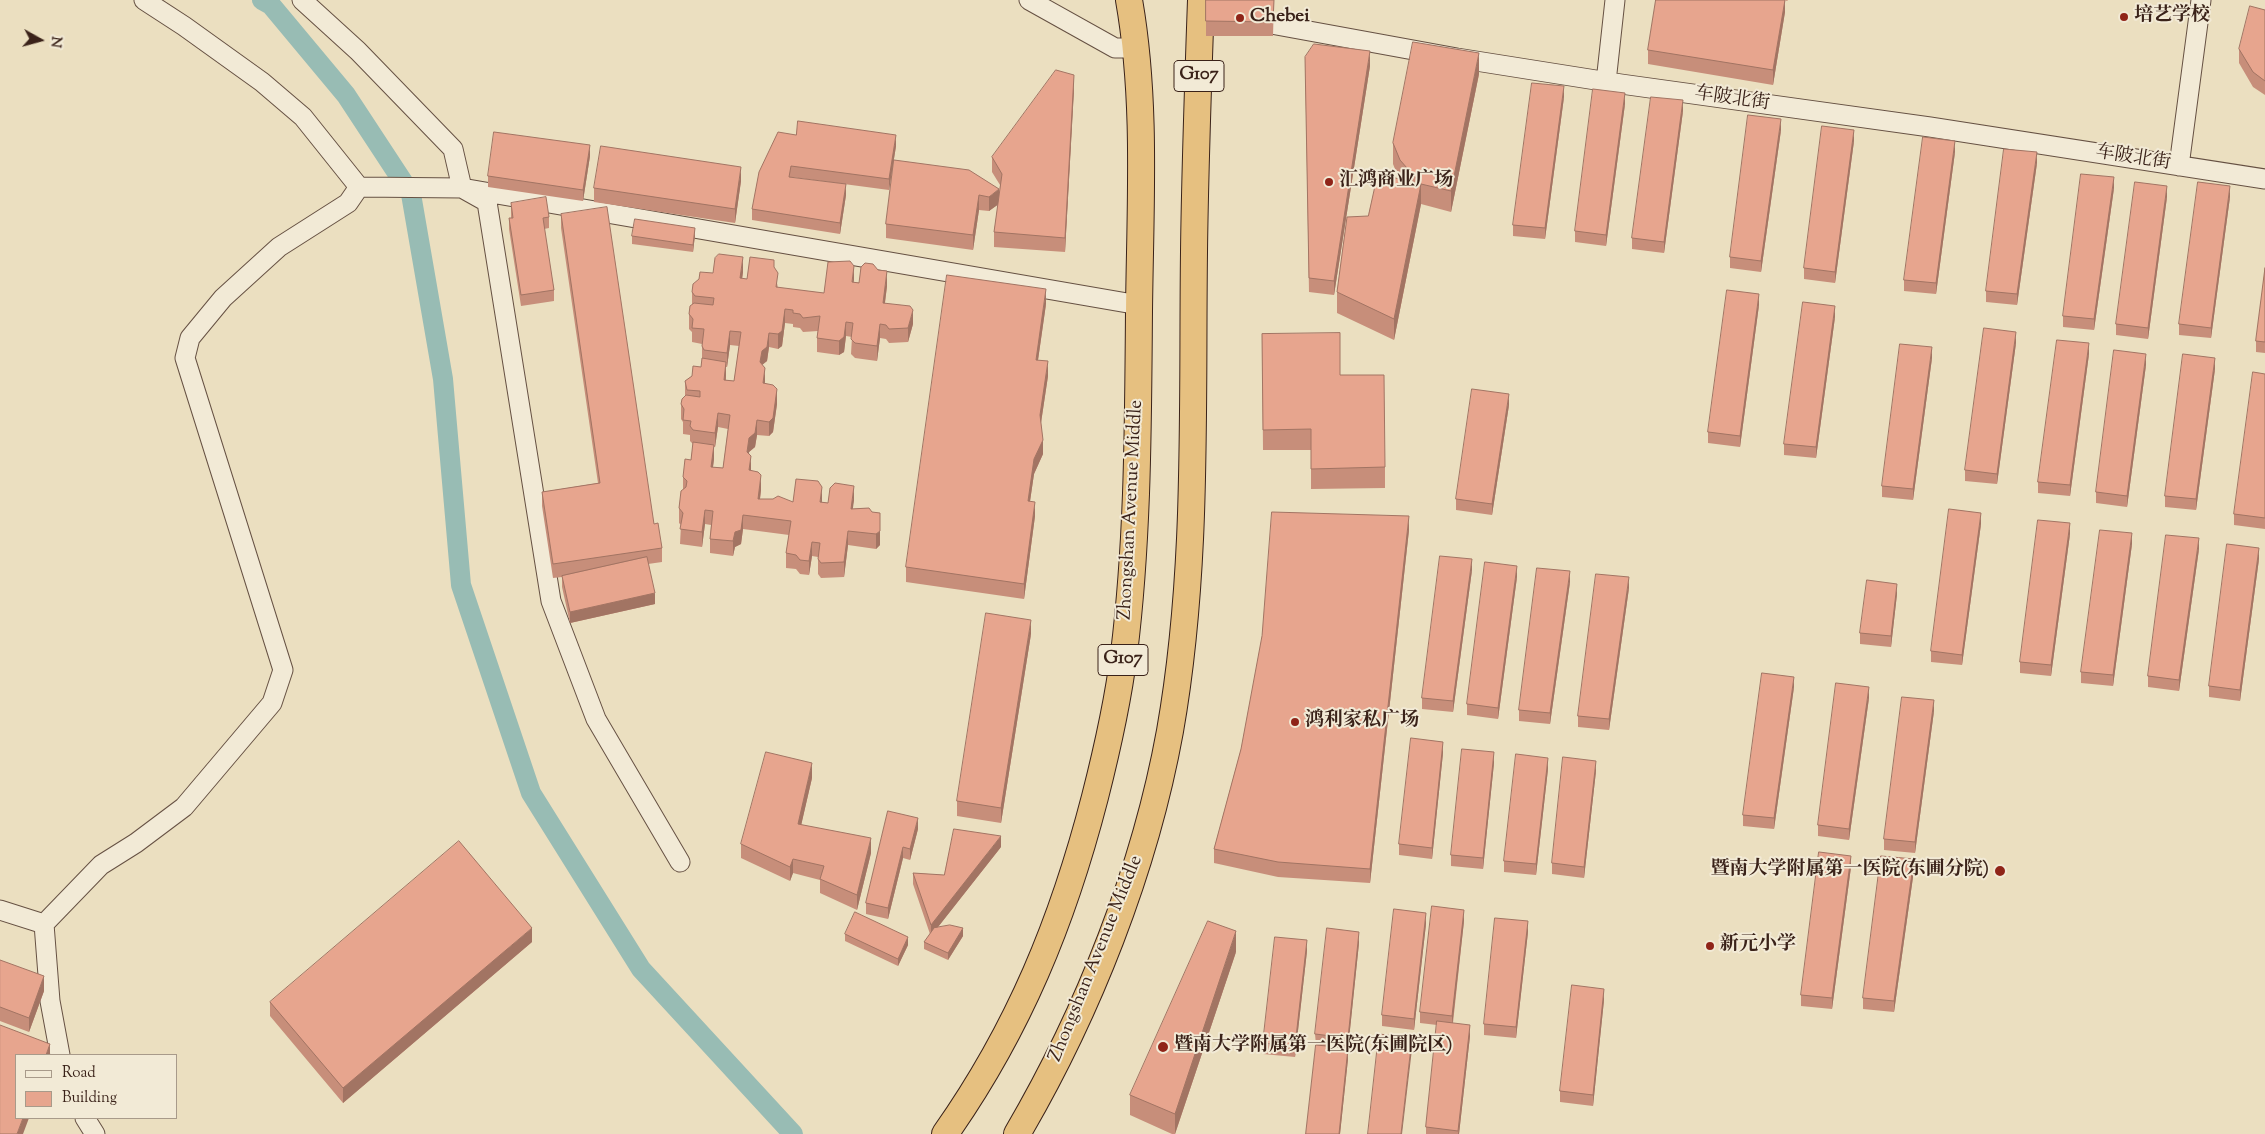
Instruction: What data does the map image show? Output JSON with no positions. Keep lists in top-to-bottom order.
{
  "streets": {
    "highway": ["G107", "Zhongshan Avenue Middle"],
    "street": ["车陂北街"]
  },
  "crossings": [
    ["车陂北街", "Zhongshan Avenue Middle"]
  ],
  "places": [
    "培艺学校",
    "Chebei",
    "汇鸿商业广场",
    "鸿利家私广场",
    "暨南大学附属第一医院(东圃分院)",
    "新元小学",
    "暨南大学附属第一医院(东圃院区)"
  ],
  "legend": ["Road", "Building"],
  "north": "right"
}
